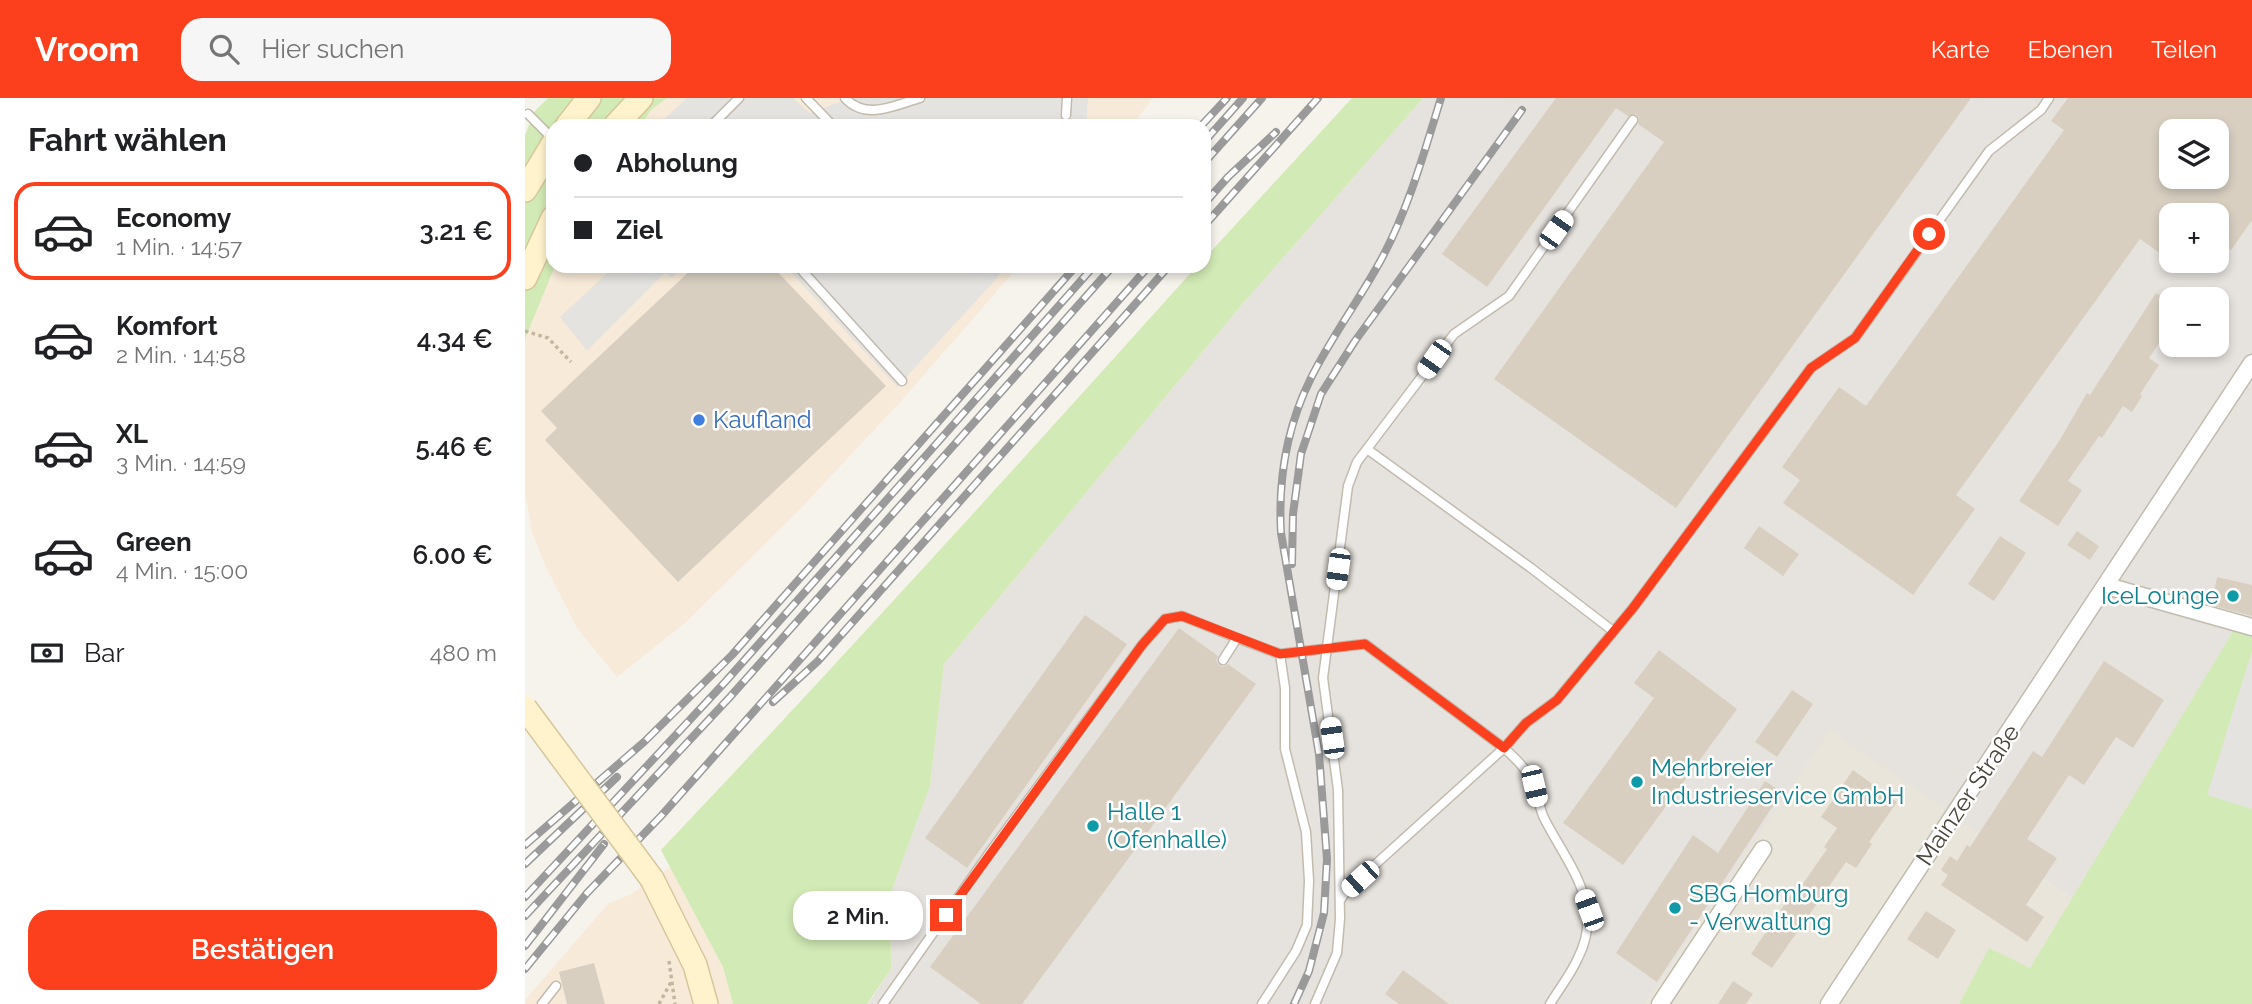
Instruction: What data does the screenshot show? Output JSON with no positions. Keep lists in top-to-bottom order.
{
  "streets": {
    "street": ["Mainzer Straße"]
  },
  "places": [
    "Kaufland",
    "IceLounge",
    "Mehrbreier Industrieservice GmbH",
    "Halle 1 (Ofenhalle)",
    "SBG Homburg - Verwaltung"
  ],
  "page": {
    "header": "Vroom",
    "search": "Hier suchen",
    "nav": ["Karte", "Ebenen", "Teilen"],
    "heading": "Fahrt wählen",
    "map_buttons": ["+", "−"],
    "banner": ["Abholung", "Ziel"],
    "list": [
      {
        "name": "Economy",
        "note": "1 Min. · 14:57",
        "value": "3.21 €"
      },
      {
        "name": "Komfort",
        "note": "2 Min. · 14:58",
        "value": "4.34 €"
      },
      {
        "name": "XL",
        "note": "3 Min. · 14:59",
        "value": "5.46 €"
      },
      {
        "name": "Green",
        "note": "4 Min. · 15:00",
        "value": "6.00 €"
      }
    ],
    "pay": ["Bar", "480 m"],
    "bubble": "2 Min.",
    "buttons": "Bestätigen"
  }
}
